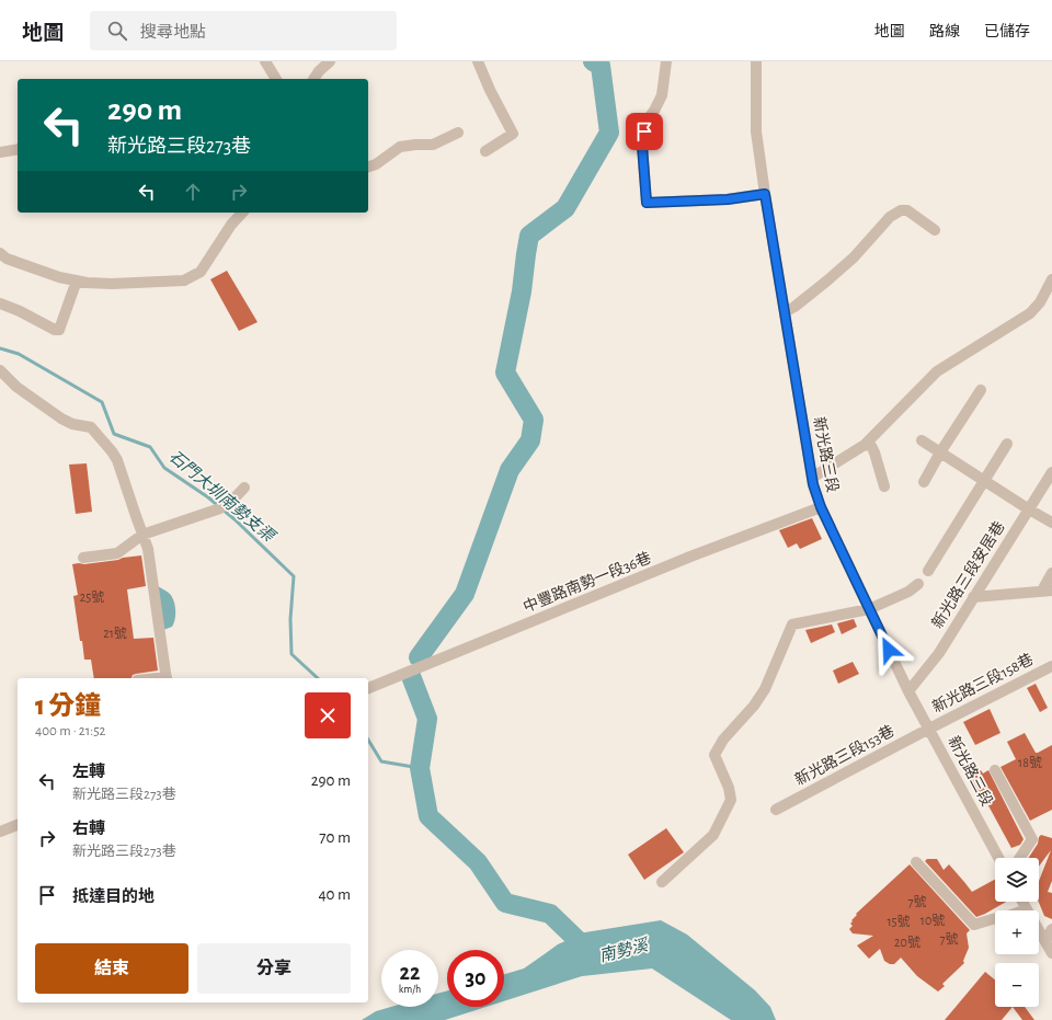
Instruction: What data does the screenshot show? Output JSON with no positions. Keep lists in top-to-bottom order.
{
  "streets": {
    "street": [
      "新光路三段",
      "新光路三段安居巷",
      "中豐路南勢一段36巷",
      "新光路三段158巷",
      "新光路三段153巷"
    ]
  },
  "crossings": [
    ["新光路三段", "新光路三段安居巷"],
    ["新光路三段", "中豐路南勢一段36巷"],
    ["新光路三段", "新光路三段158巷"],
    ["新光路三段", "新光路三段153巷"],
    ["新光路三段158巷", "新光路三段153巷"]
  ],
  "water": ["石門大圳南勢支渠", "南勢溪"],
  "house_numbers": [
    "25號",
    "21號",
    "18號",
    "7號",
    "10號",
    "15號",
    "7號",
    "20號"
  ],
  "page": {
    "header": "地圖",
    "search": "搜尋地點",
    "nav": ["地圖", "路線", "已儲存"],
    "turn": ["290 m", "新光路三段273巷"],
    "heading": ["1 分鐘", "400 m · 21:52"],
    "list": [
      {
        "name": "左轉",
        "note": "新光路三段273巷",
        "value": "290 m"
      },
      {
        "name": "右轉",
        "note": "新光路三段273巷",
        "value": "70 m"
      },
      {
        "name": "抵達目的地",
        "value": "40 m"
      }
    ],
    "map_buttons": ["+", "−"],
    "buttons": ["結束", "分享"],
    "speed": "22 km/h",
    "limit": "30"
  }
}
